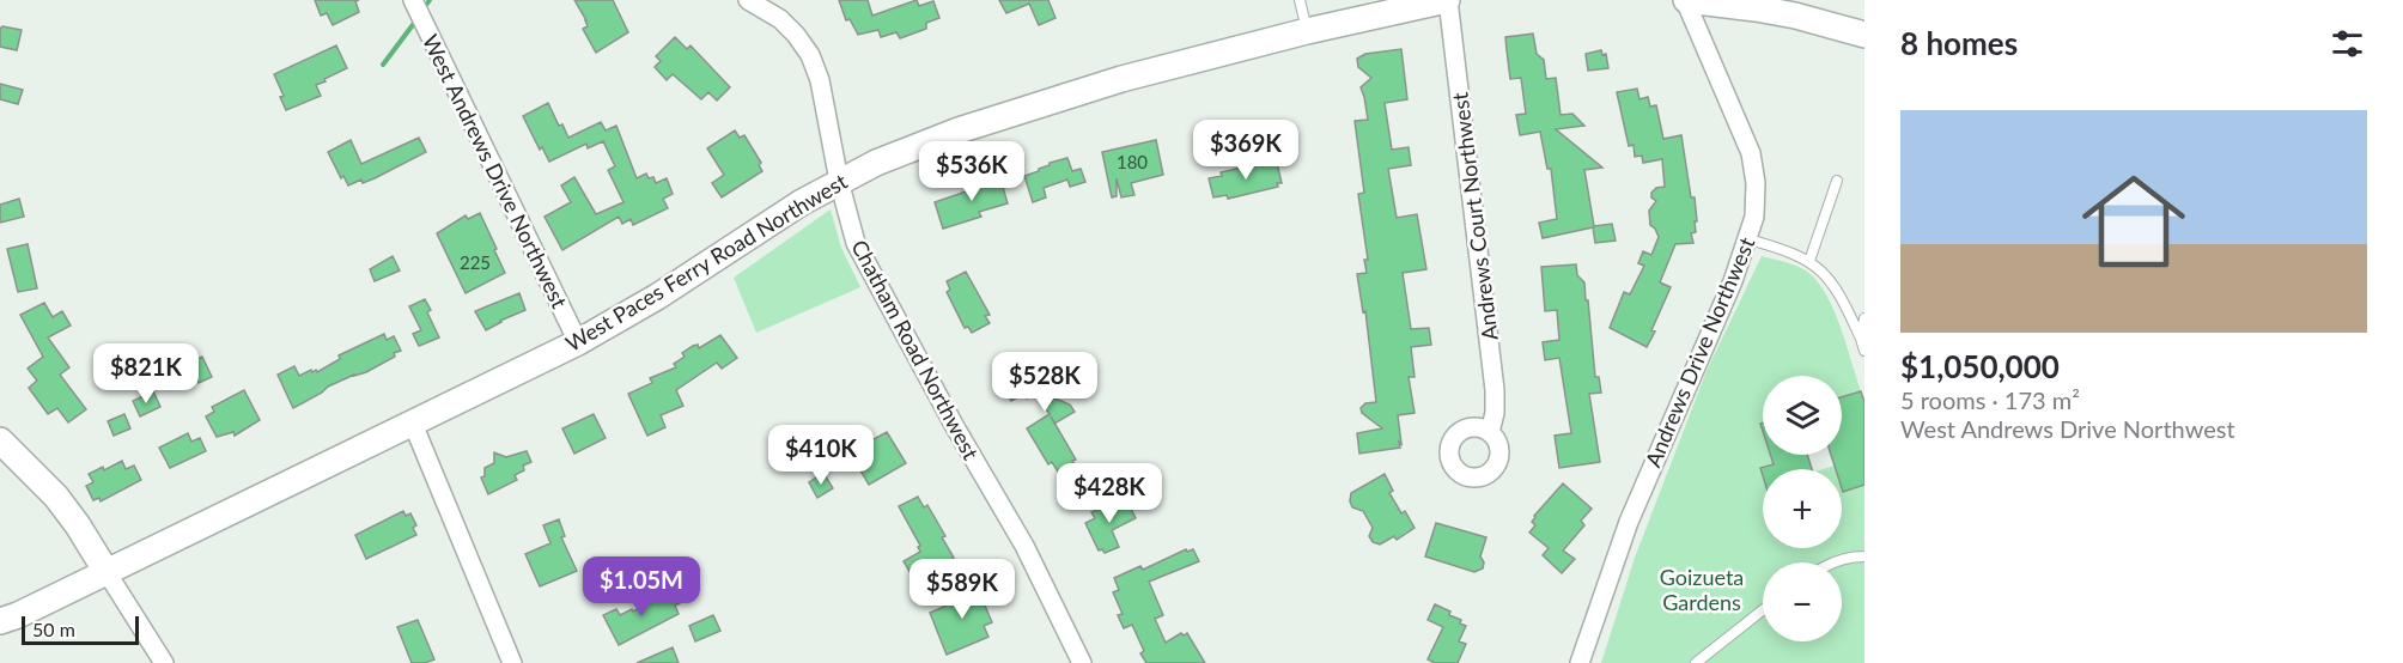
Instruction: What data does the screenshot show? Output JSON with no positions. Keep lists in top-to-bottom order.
{
  "streets": {
    "main road": ["West Paces Ferry Road Northwest"],
    "street": [
      "West Andrews Drive Northwest",
      "Andrews Court Northwest",
      "Chatham Road Northwest",
      "Andrews Drive Northwest"
    ]
  },
  "crossings": [
    ["West Andrews Drive Northwest", "West Paces Ferry Road Northwest"],
    ["Andrews Court Northwest", "West Paces Ferry Road Northwest"],
    ["West Paces Ferry Road Northwest", "Chatham Road Northwest"]
  ],
  "parks": ["Goizueta Gardens"],
  "house_numbers": ["180", "225"],
  "scale_bar": "50 m",
  "page": {
    "heading": "8 homes",
    "list": [
      {
        "name": "$1,050,000",
        "note": "5 rooms · 173 m² · West Andrews Drive Northwest"
      }
    ],
    "price": [
      "$369K",
      "$536K",
      "$821K",
      "$528K",
      "$410K",
      "$428K",
      "$1.05M",
      "$589K"
    ],
    "map_buttons": ["+", "−"],
    "scale": "50 m"
  }
}
